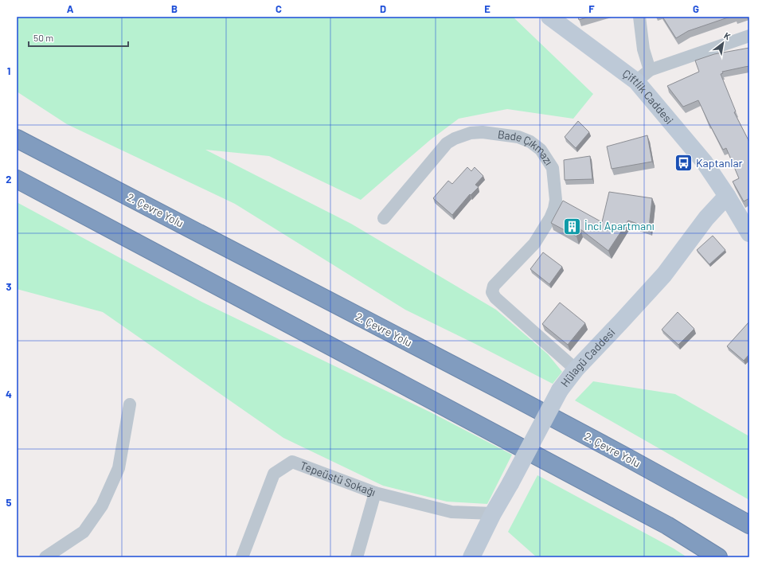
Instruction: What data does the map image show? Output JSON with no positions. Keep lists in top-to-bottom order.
{
  "streets": {
    "highway": ["2. Çevre Yolu"],
    "street": [
      "Çiftlik Caddesi",
      "Bade Çıkmazı",
      "Hülagü Caddesi",
      "Tepeüstü Sokağı"
    ]
  },
  "crossings": [
    ["Çiftlik Caddesi", "Hülagü Caddesi"],
    ["Bade Çıkmazı", "Hülagü Caddesi"],
    ["Hülagü Caddesi", "Tepeüstü Sokağı"]
  ],
  "places": {
    "bus stop": ["Kaptanlar"],
    "building": ["İnci Apartmanı"]
  },
  "scale_bar": "50 m",
  "north": "top right",
  "grid": {
    "columns": [
      "A",
      "B",
      "C",
      "D",
      "E",
      "F",
      "G"
    ],
    "rows": [
      "1",
      "2",
      "3",
      "4",
      "5"
    ]
  }
}
